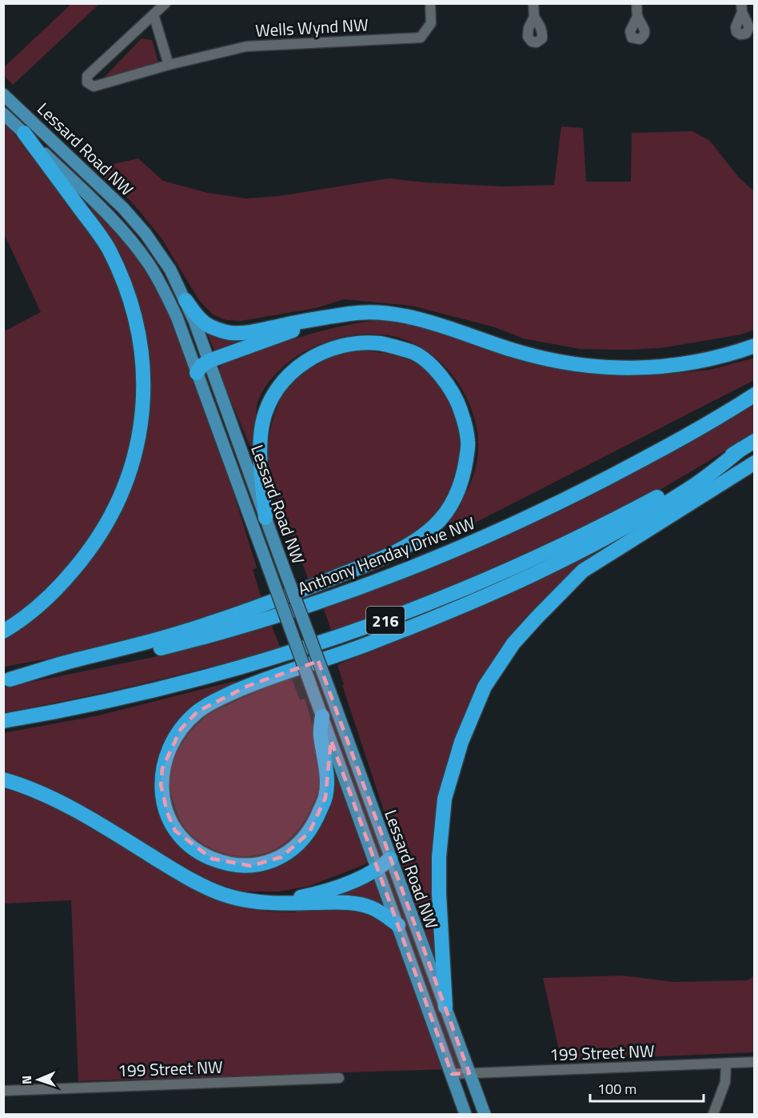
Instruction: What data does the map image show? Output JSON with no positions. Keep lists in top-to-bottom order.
{
  "streets": {
    "highway": ["Anthony Henday Drive NW", "216"],
    "main road": ["Lessard Road NW"],
    "street": ["Wells Wynd NW", "199 Street NW"]
  },
  "crossings": [
    ["Lessard Road NW", "199 Street NW"]
  ],
  "scale_bar": "100 m",
  "north": "left"
}
